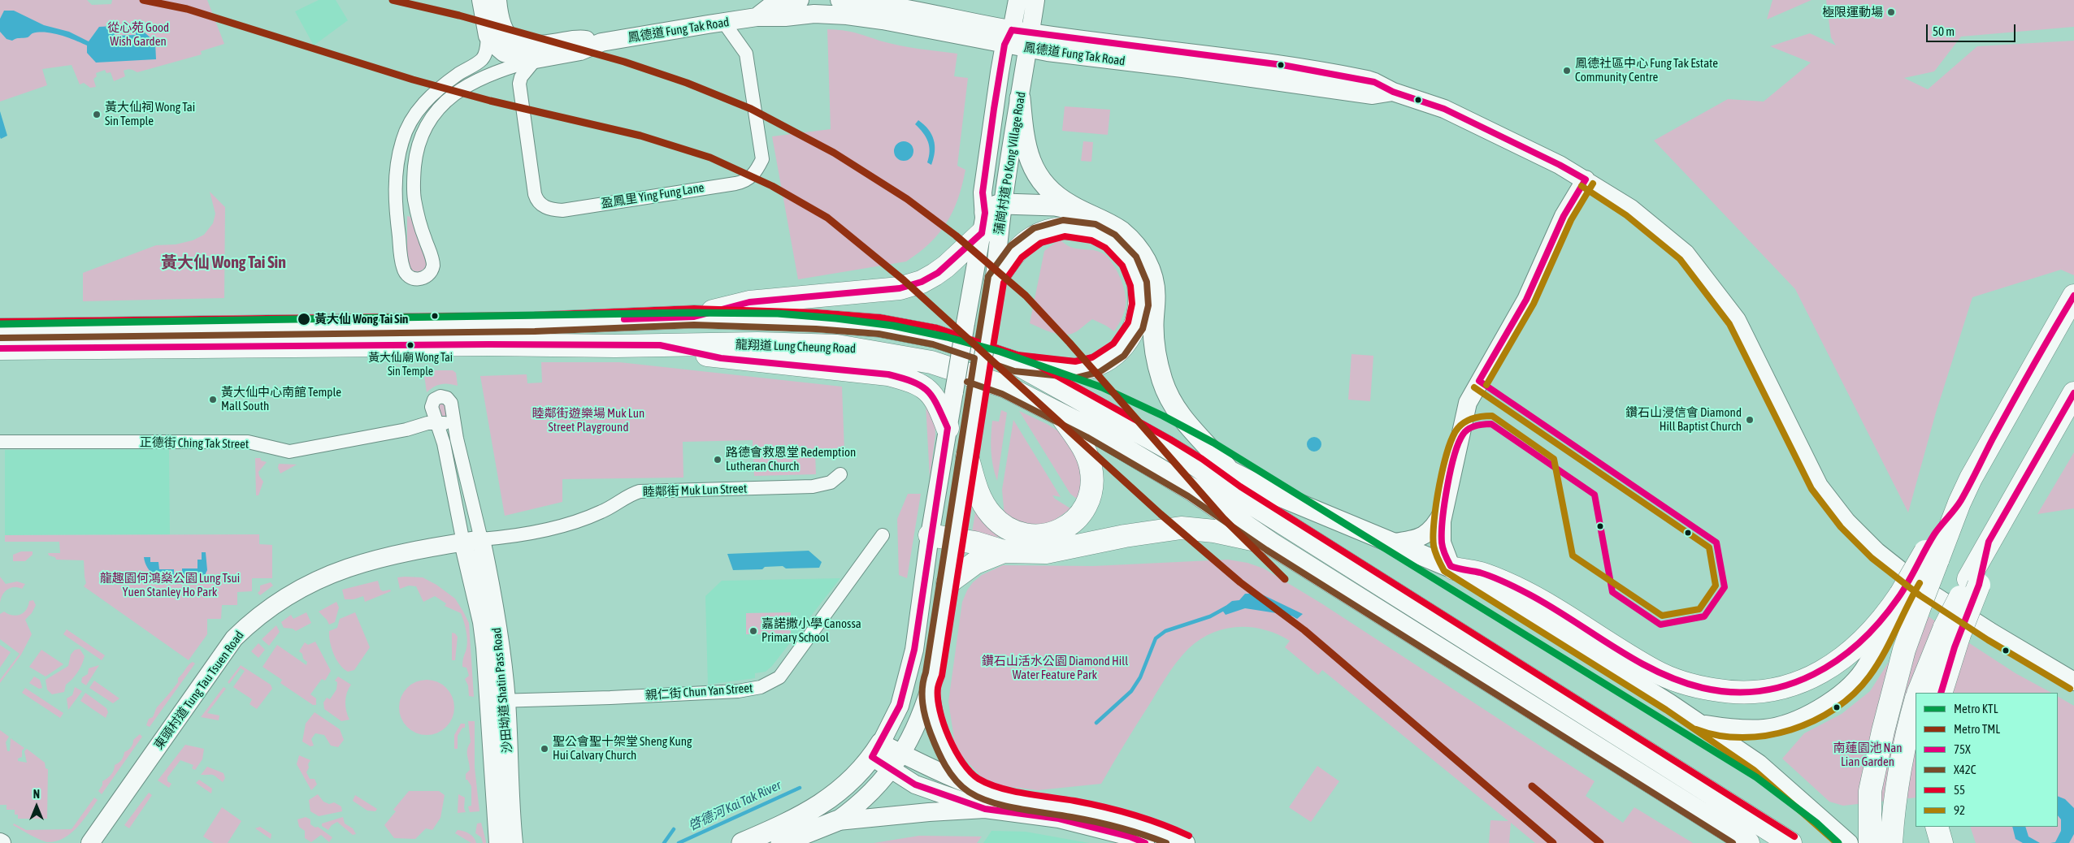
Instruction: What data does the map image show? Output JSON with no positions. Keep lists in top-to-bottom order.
{
  "streets": {
    "highway": ["龍翔道 Lung Cheung Road"],
    "main road": [
      "鳳德道 Fung Tak Road",
      "蒲崗村道 Po Kong Village Road",
      "東頭村道 Tung Tau Tsuen Road",
      "沙田坳道 Shatin Pass Road"
    ],
    "street": [
      "盈鳳里 Ying Fung Lane",
      "正德街 Ching Tak Street",
      "睦鄰街 Muk Lun Street",
      "親仁街 Chun Yan Street"
    ]
  },
  "crossings": [
    ["鳳德道 Fung Tak Road", "蒲崗村道 Po Kong Village Road"],
    ["鳳德道 Fung Tak Road", "盈鳳里 Ying Fung Lane"],
    ["睦鄰街 Muk Lun Street", "東頭村道 Tung Tau Tsuen Road"],
    ["睦鄰街 Muk Lun Street", "沙田坳道 Shatin Pass Road"],
    ["東頭村道 Tung Tau Tsuen Road", "沙田坳道 Shatin Pass Road"],
    ["沙田坳道 Shatin Pass Road", "親仁街 Chun Yan Street"]
  ],
  "districts": ["黃大仙 Wong Tai Sin"],
  "water": ["啓德河 Kai Tak River"],
  "parks": [
    "從心苑 Good Wish Garden",
    "睦鄰街遊樂場 Muk Lun Street Playground",
    "龍趣園何鴻燊公園 Lung Tsui Yuen Stanley Ho Park",
    "鑽石山活水公園 Diamond Hill Water Feature Park",
    "南蓮園池 Nan Lian Garden"
  ],
  "places": [
    "極限運動場",
    "鳳德社區中心 Fung Tak Estate Community Centre",
    "黃大仙祠 Wong Tai Sin Temple",
    "黃大仙 Wong Tai Sin",
    "黃大仙廟 Wong Tai Sin Temple",
    "黃大仙中心南館 Temple Mall South",
    "鑽石山浸信會 Diamond Hill Baptist Church",
    "路德會救恩堂 Redemption Lutheran Church",
    "嘉諾撒小學 Canossa Primary School",
    "聖公會聖十架堂 Sheng Kung Hui Calvary Church"
  ],
  "lines": [
    "metro line TML",
    "transit line 75X",
    "transit line 92",
    "transit line X42C",
    "transit line 55",
    "metro line KTL"
  ],
  "legend": [
    "Metro KTL",
    "Metro TML",
    "75X",
    "X42C",
    "55",
    "92"
  ],
  "scale_bar": "50 m",
  "north": "top"
}
